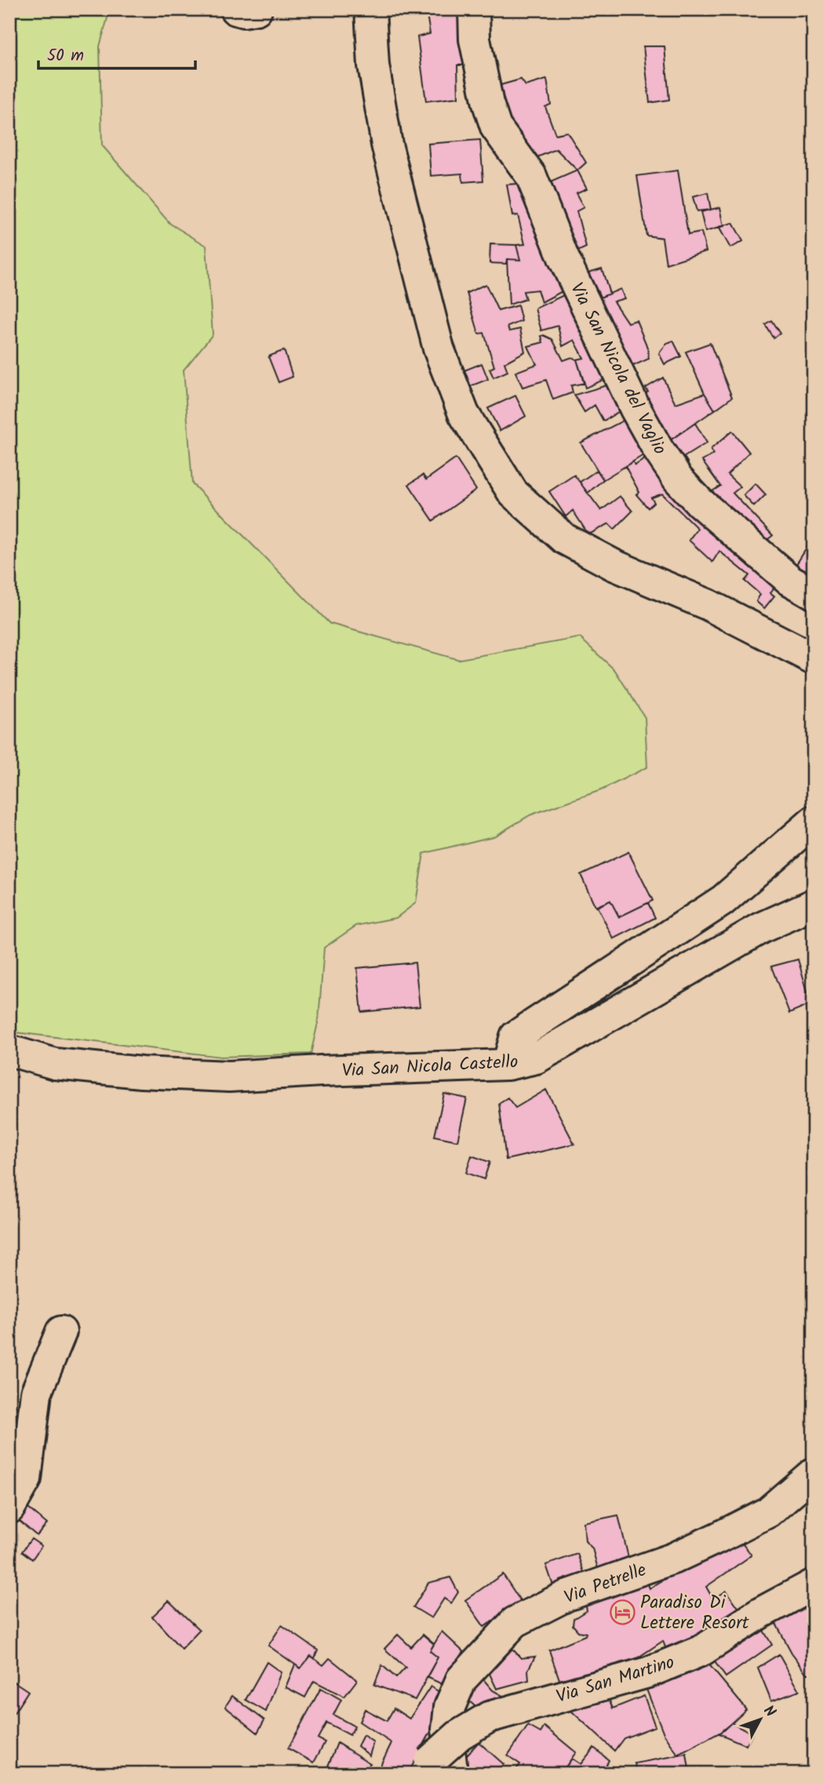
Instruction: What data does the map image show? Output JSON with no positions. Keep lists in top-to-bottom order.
{
  "streets": {
    "street": [
      "Via San Nicola del Vaglio",
      "Via San Nicola Castello",
      "Via Petrelle",
      "Via San Martino"
    ]
  },
  "crossings": [
    ["Via Petrelle", "Via San Martino"]
  ],
  "places": {
    "hotel": ["Paradiso Di Lettere Resort"]
  },
  "scale_bar": "50 m",
  "north": "top right"
}
